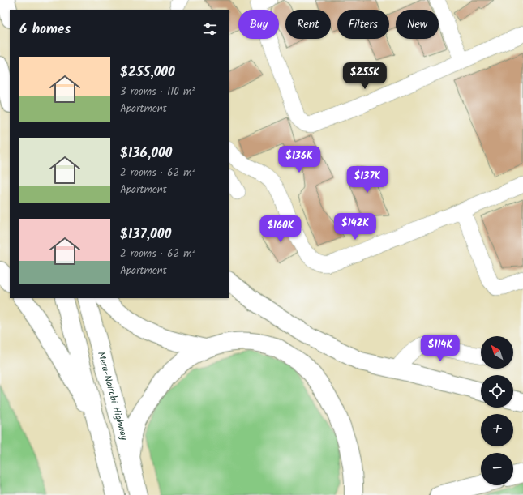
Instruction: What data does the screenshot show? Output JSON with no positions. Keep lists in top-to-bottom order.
{
  "streets": {
    "highway": ["Meru-Nairobi Highway"]
  },
  "north": "top left",
  "page": {
    "chip": [
      "Buy",
      "Rent",
      "Filters",
      "New"
    ],
    "heading": "6 homes",
    "list": [
      {
        "name": "$255,000",
        "note": "3 rooms · 110 m² · Apartment"
      },
      {
        "name": "$136,000",
        "note": "2 rooms · 62 m² · Apartment"
      },
      {
        "name": "$137,000",
        "note": "2 rooms · 62 m² · Apartment"
      }
    ],
    "price": [
      "$255K",
      "$136K",
      "$137K",
      "$142K",
      "$160K",
      "$114K"
    ],
    "map_buttons": ["+", "−"]
  }
}
